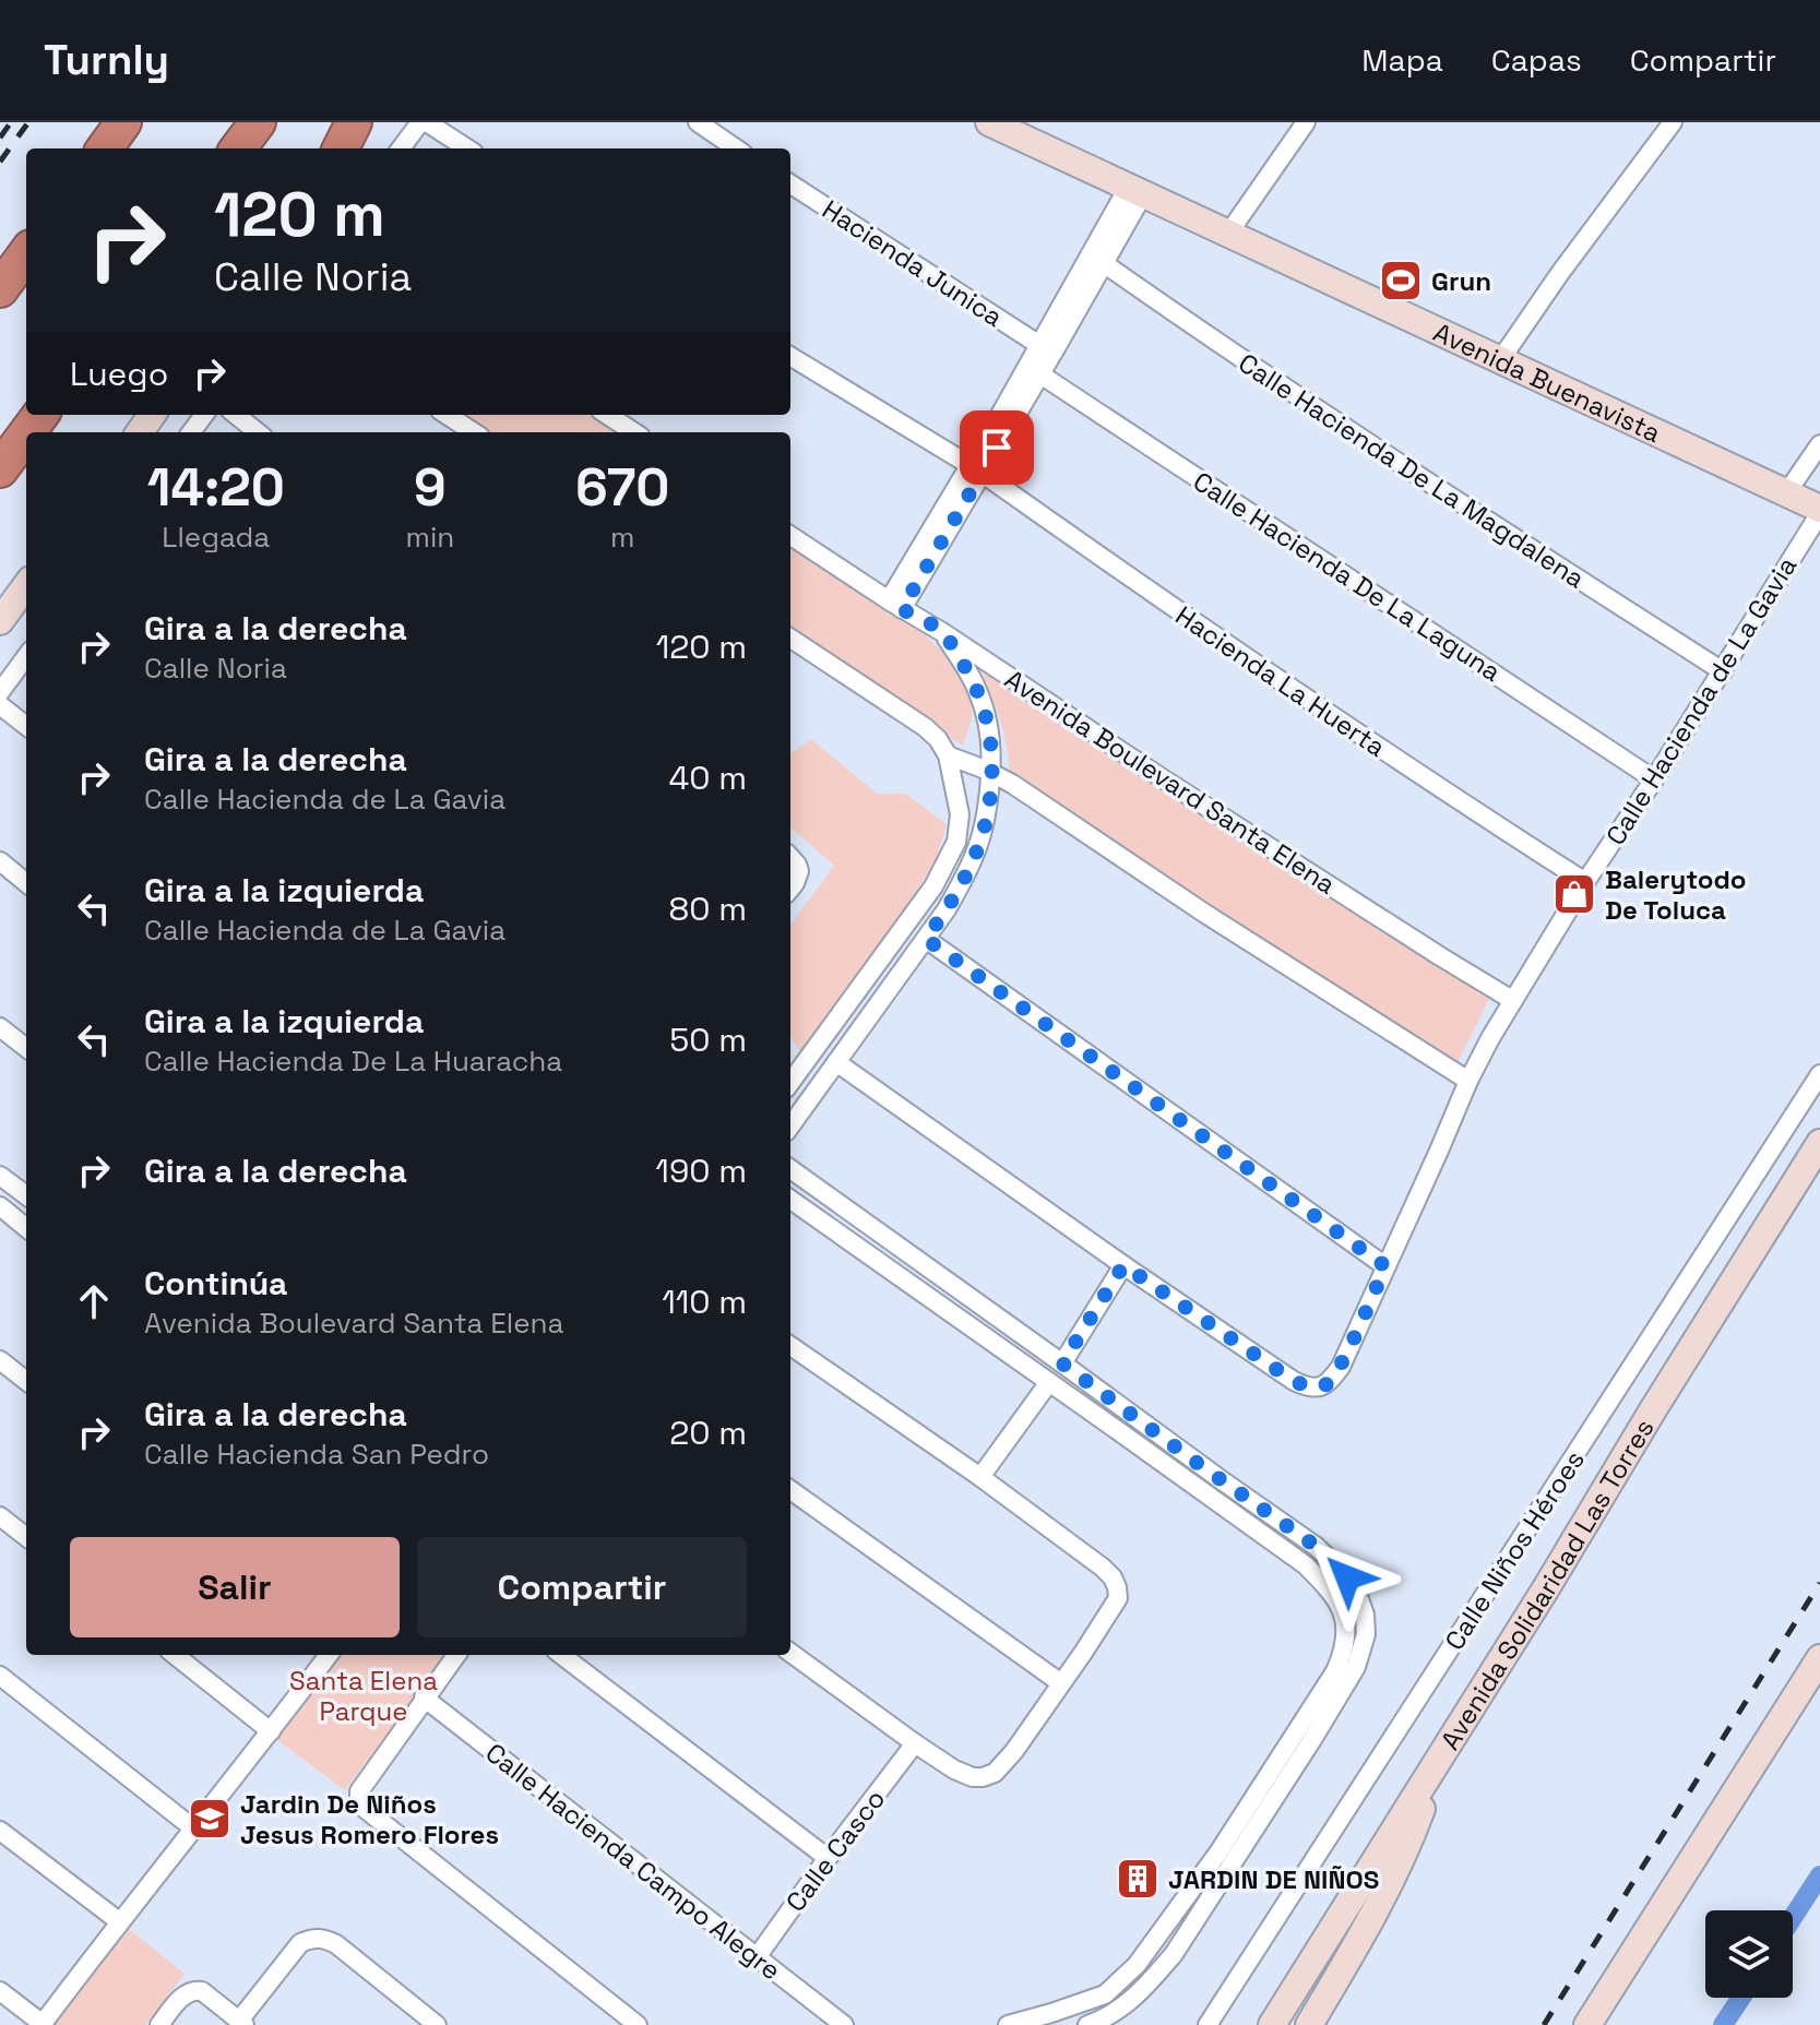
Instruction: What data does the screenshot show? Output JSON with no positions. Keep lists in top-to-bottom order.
{
  "streets": {
    "main road": ["Avenida Buenavista", "Avenida Solidaridad Las Torres"],
    "street": [
      "Hacienda Junica",
      "Calle Hacienda De La Magdalena",
      "Calle Hacienda De La Laguna",
      "Hacienda La Huerta",
      "Calle Hacienda de La Gavia",
      "Avenida Boulevard Santa Elena",
      "Calle Niños Héroes",
      "Calle Casco",
      "Calle Hacienda Campo Alegre"
    ]
  },
  "crossings": [
    ["Avenida Buenavista", "Calle Hacienda de La Gavia"],
    ["Calle Hacienda De La Magdalena", "Calle Hacienda de La Gavia"],
    ["Calle Hacienda De La Laguna", "Calle Hacienda de La Gavia"],
    ["Hacienda La Huerta", "Calle Hacienda de La Gavia"],
    ["Calle Hacienda de La Gavia", "Avenida Boulevard Santa Elena"],
    ["Calle Casco", "Calle Hacienda Campo Alegre"]
  ],
  "parks": ["Santa Elena Parque"],
  "places": {
    "sports": ["Grun"],
    "shop": ["Balerytodo De Toluca"],
    "school or university": ["Jardin De Niños Jesus Romero Flores"],
    "building": ["JARDIN DE NIÑOS"]
  },
  "page": {
    "header": "Turnly",
    "nav": ["Mapa", "Capas", "Compartir"],
    "turn": ["120 m", "Calle Noria"],
    "then": "Luego",
    "eta": [
      "14:20",
      "Llegada",
      "9",
      "min",
      "670",
      "m"
    ],
    "list": [
      {
        "name": "Gira a la derecha",
        "note": "Calle Noria",
        "value": "120 m"
      },
      {
        "name": "Gira a la derecha",
        "note": "Calle Hacienda de La Gavia",
        "value": "40 m"
      },
      {
        "name": "Gira a la izquierda",
        "note": "Calle Hacienda de La Gavia",
        "value": "80 m"
      },
      {
        "name": "Gira a la izquierda",
        "note": "Calle Hacienda De La Huaracha",
        "value": "50 m"
      },
      {
        "name": "Gira a la derecha",
        "value": "190 m"
      },
      {
        "name": "Continúa",
        "note": "Avenida Boulevard Santa Elena",
        "value": "110 m"
      },
      {
        "name": "Gira a la derecha",
        "note": "Calle Hacienda San Pedro",
        "value": "20 m"
      }
    ],
    "buttons": ["Salir", "Compartir"]
  }
}
